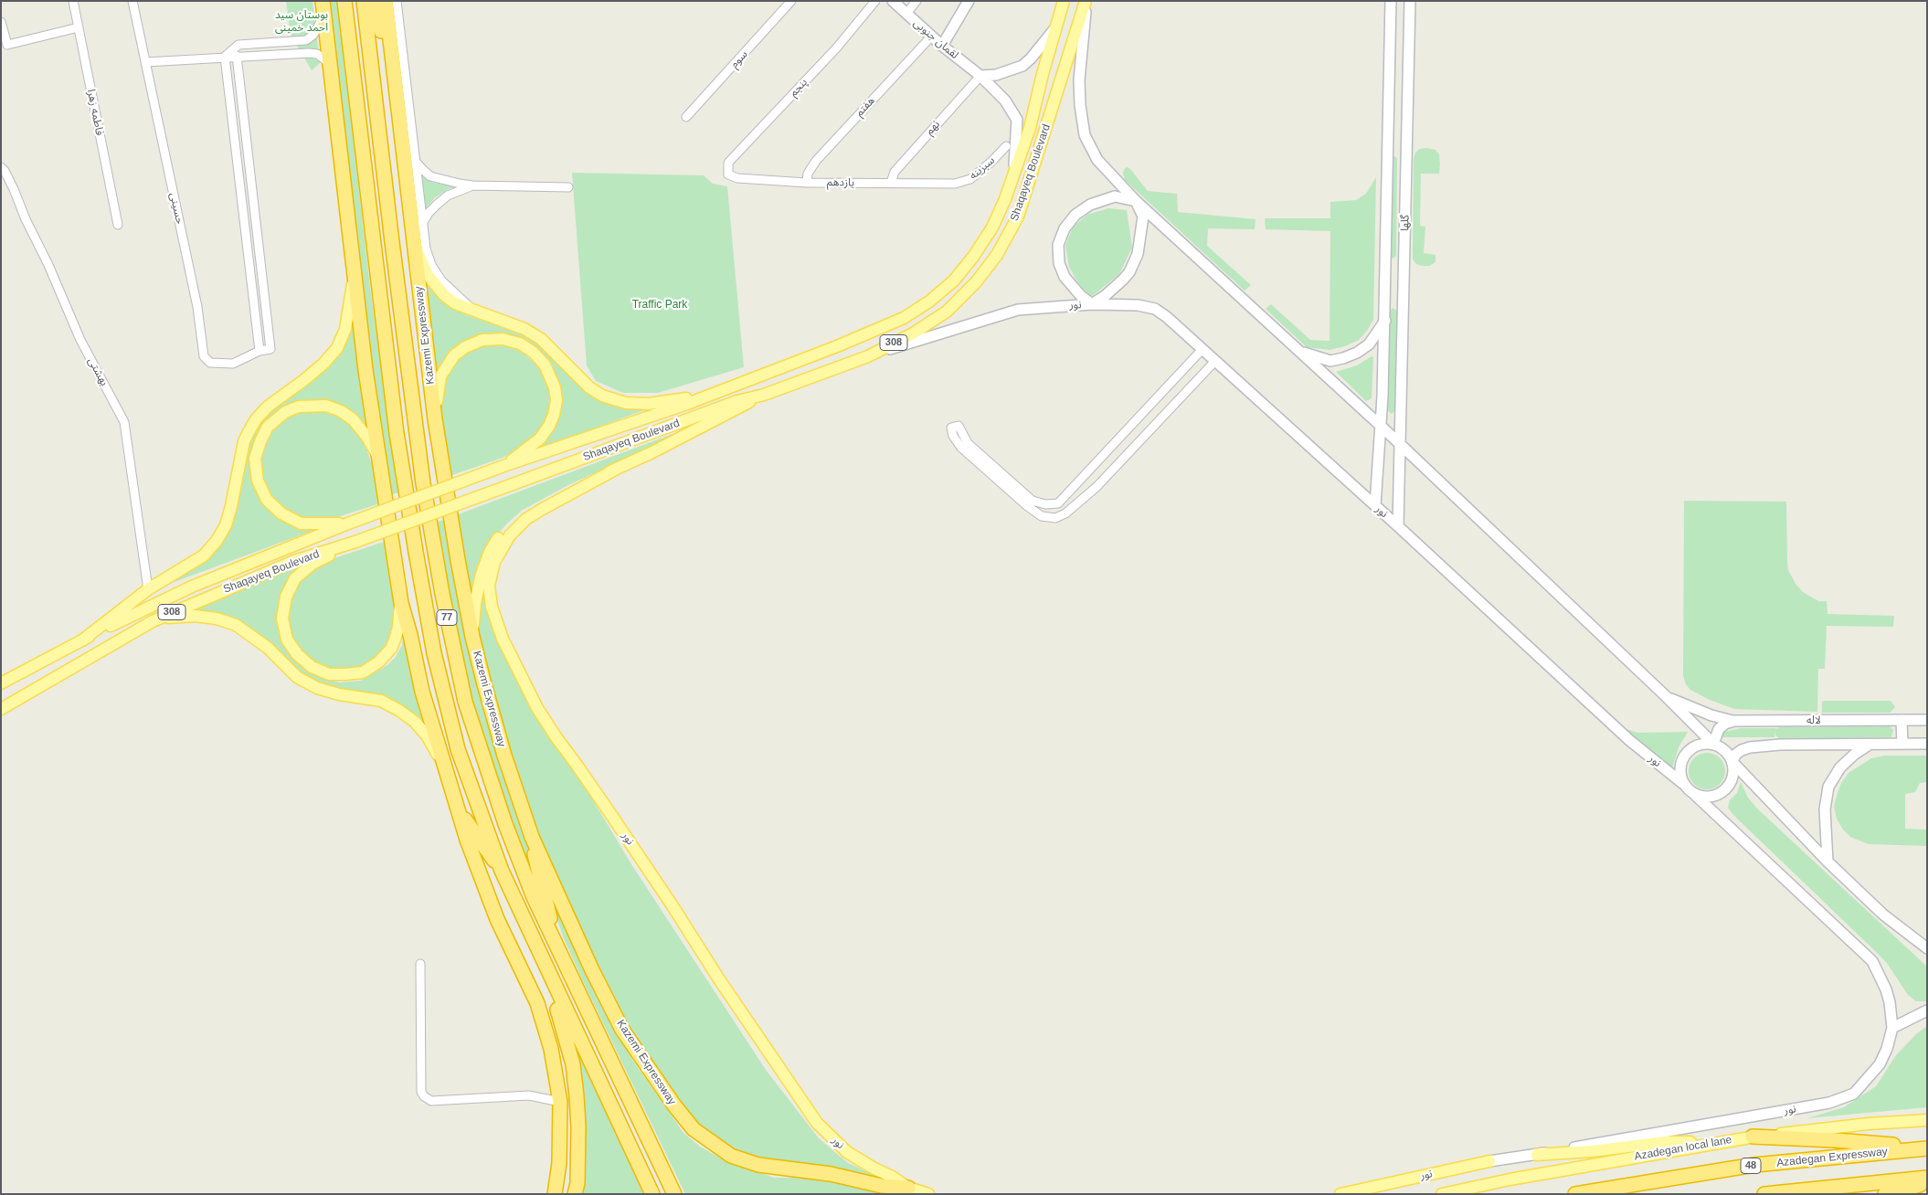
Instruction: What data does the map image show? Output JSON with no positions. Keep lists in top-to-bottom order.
{
  "streets": {
    "highway": [
      "Kazemi Expressway",
      "77",
      "Azadegan Expressway",
      "48"
    ],
    "main road": [
      "لقمان جنوبی",
      "Shaqayeq Boulevard",
      "گلها",
      "نور",
      "308",
      "لاله",
      "Azadegan local lane"
    ],
    "street": [
      "سوم",
      "پنجم",
      "هفتم",
      "فاطمه زهرا",
      "نهم",
      "سبزینه",
      "یازدهم",
      "حسینی",
      "بهشتی"
    ]
  },
  "crossings": [
    ["لقمان جنوبی", "هفتم"],
    ["لقمان جنوبی", "نهم"],
    ["لقمان جنوبی", "Shaqayeq Boulevard"],
    ["پنجم", "یازدهم"],
    ["هفتم", "یازدهم"],
    ["نهم", "یازدهم"],
    ["سبزینه", "یازدهم"],
    ["Shaqayeq Boulevard", "نور"],
    ["گلها", "نور"],
    ["نور", "Kazemi Expressway"]
  ],
  "parks": ["بوستان سید احمد خمینی", "Traffic Park"]
}
